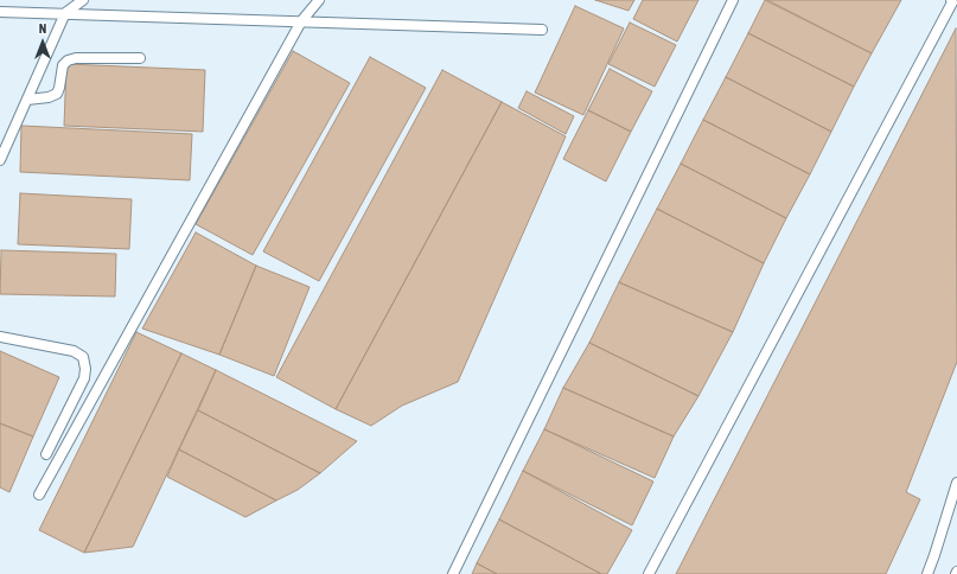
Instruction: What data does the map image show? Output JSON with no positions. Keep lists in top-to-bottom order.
{
  "north": "top"
}
